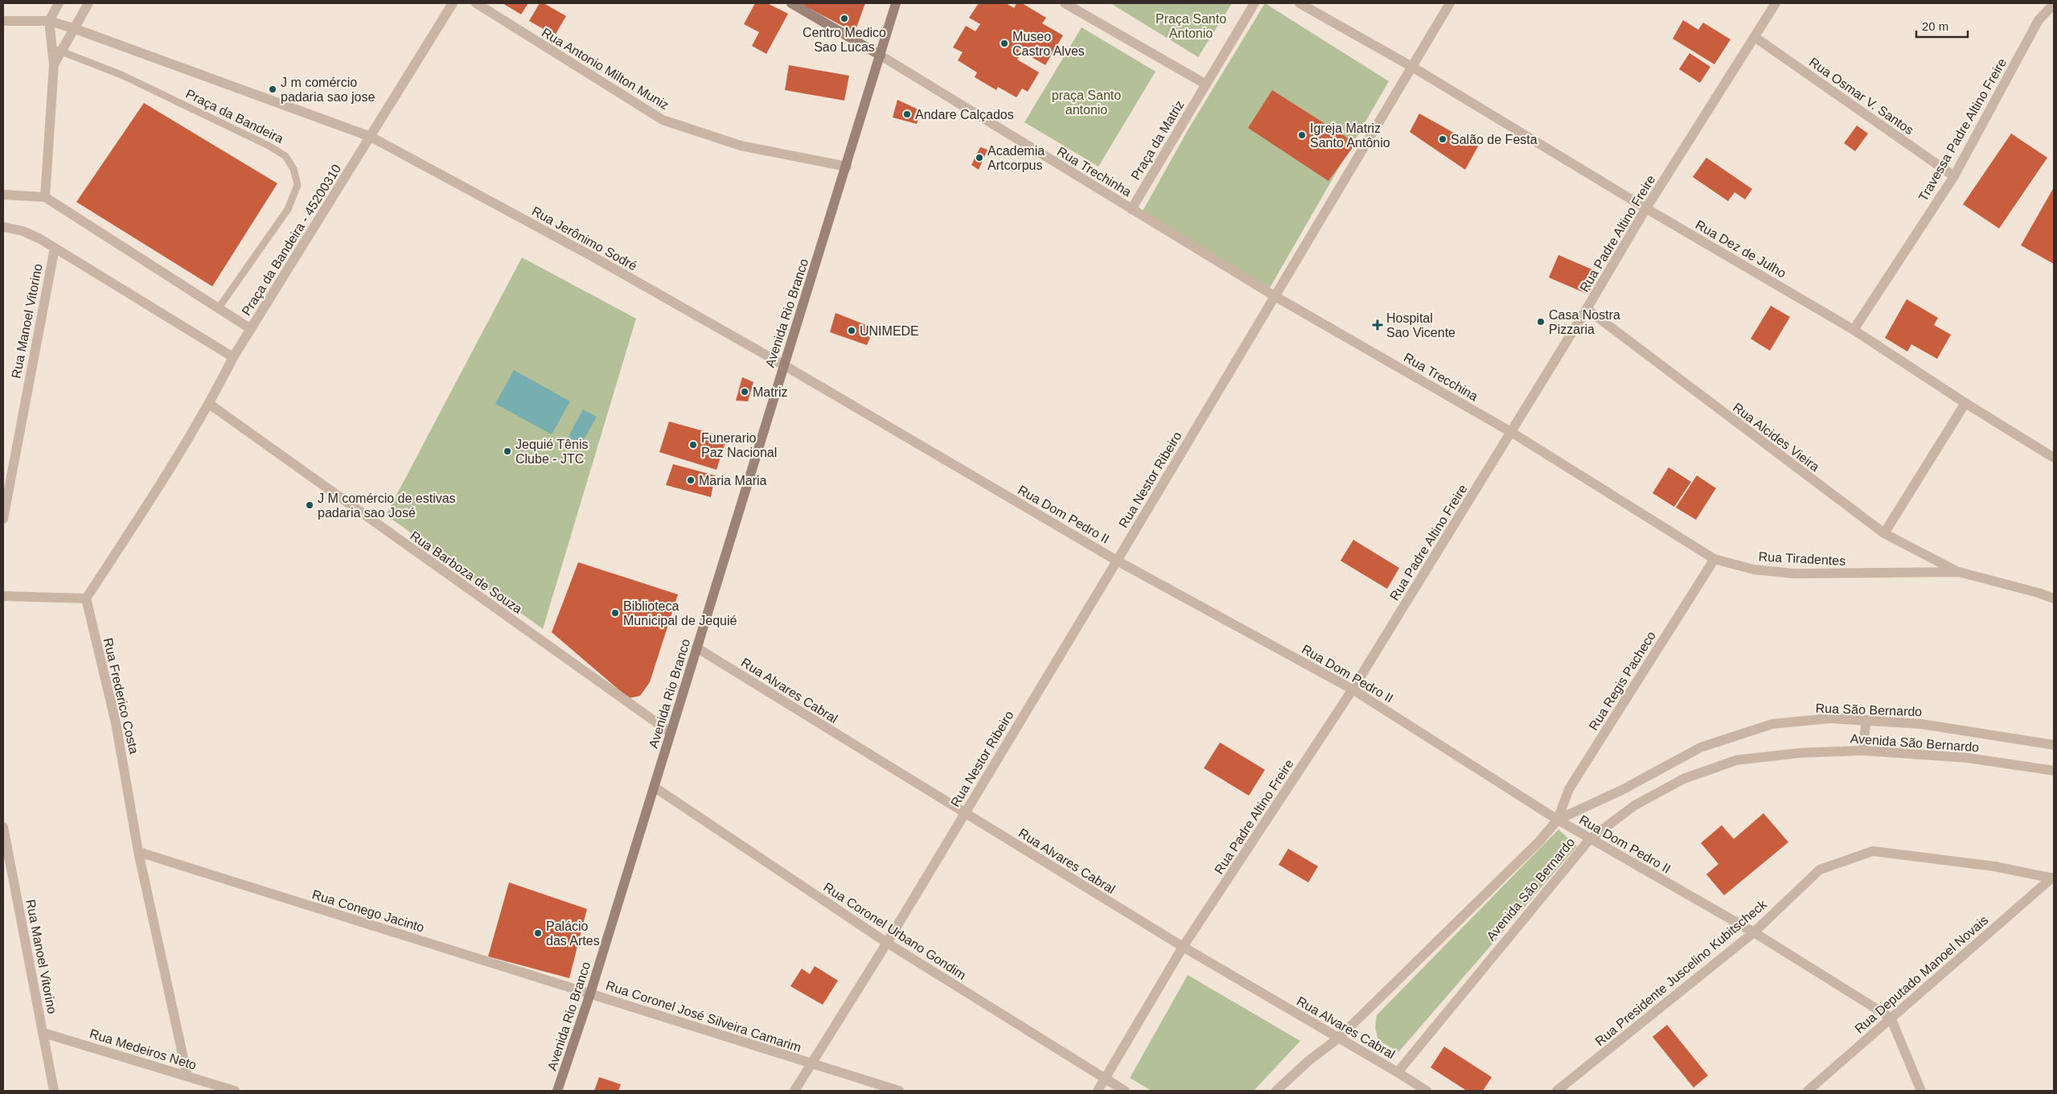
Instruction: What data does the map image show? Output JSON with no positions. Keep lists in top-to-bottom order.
{
  "streets": {
    "main road": ["Avenida Rio Branco"],
    "street": [
      "Rua Antonio Milton Muniz",
      "Rua Osmar V. Santos",
      "Praça da Bandeira",
      "Travessa Padre Altino Freire",
      "Praça da Matriz",
      "Rua Trechinha",
      "Rua Padre Altino Freire",
      "Rua Jerônimo Sodré",
      "Praça da Bandeira - 45200310",
      "Rua Dez de Julho",
      "Rua Manoel Vitorino",
      "Rua Trecchina",
      "Rua Alcides Vieira",
      "Rua Nestor Ribeiro",
      "Rua Dom Pedro II",
      "Rua Tiradentes",
      "Rua Barboza de Souza",
      "Rua Regis Pacheco",
      "Rua Alvares Cabral",
      "Rua Frederico Costa",
      "Rua São Bernardo",
      "Avenida São Bernardo",
      "Rua Conego Jacinto",
      "Rua Coronel Urbano Gondim",
      "Rua Presidente Juscelino Kubitscheck",
      "Rua Deputado Manoel Novais",
      "Rua Coronel José Silveira Camarim",
      "Rua Medeiros Neto"
    ]
  },
  "crossings": [
    ["Rua Antonio Milton Muniz", "Avenida Rio Branco"],
    ["Rua Osmar V. Santos", "Travessa Padre Altino Freire"],
    ["Rua Osmar V. Santos", "Rua Padre Altino Freire"],
    ["Praça da Bandeira", "Rua Jerônimo Sodré"],
    ["Praça da Bandeira", "Praça da Bandeira - 45200310"],
    ["Travessa Padre Altino Freire", "Rua Dez de Julho"],
    ["Praça da Matriz", "Rua Trechinha"],
    ["Rua Trechinha", "Avenida Rio Branco"],
    ["Rua Trechinha", "Rua Trecchina"],
    ["Rua Trechinha", "Rua Nestor Ribeiro"],
    ["Rua Padre Altino Freire", "Rua Dez de Julho"],
    ["Rua Padre Altino Freire", "Rua Trecchina"],
    ["Rua Padre Altino Freire", "Rua Alcides Vieira"],
    ["Rua Padre Altino Freire", "Rua Dom Pedro II"],
    ["Rua Padre Altino Freire", "Rua Tiradentes"],
    ["Rua Padre Altino Freire", "Rua Alvares Cabral"],
    ["Rua Padre Altino Freire", "Rua Coronel Urbano Gondim"],
    ["Rua Jerônimo Sodré", "Praça da Bandeira - 45200310"],
    ["Rua Jerônimo Sodré", "Avenida Rio Branco"],
    ["Rua Jerônimo Sodré", "Rua Dom Pedro II"],
    ["Rua Dez de Julho", "Rua Nestor Ribeiro"],
    ["Avenida Rio Branco", "Rua Dom Pedro II"],
    ["Avenida Rio Branco", "Rua Barboza de Souza"],
    ["Avenida Rio Branco", "Rua Alvares Cabral"],
    ["Avenida Rio Branco", "Rua Conego Jacinto"],
    ["Avenida Rio Branco", "Rua Coronel Urbano Gondim"],
    ["Avenida Rio Branco", "Rua Coronel José Silveira Camarim"],
    ["Rua Manoel Vitorino", "Rua Medeiros Neto"],
    ["Rua Trecchina", "Rua Nestor Ribeiro"],
    ["Rua Trecchina", "Rua Tiradentes"],
    ["Rua Alcides Vieira", "Rua Tiradentes"],
    ["Rua Nestor Ribeiro", "Rua Dom Pedro II"],
    ["Rua Nestor Ribeiro", "Rua Alvares Cabral"],
    ["Rua Nestor Ribeiro", "Rua Coronel Urbano Gondim"],
    ["Rua Nestor Ribeiro", "Rua Coronel José Silveira Camarim"],
    ["Rua Dom Pedro II", "Rua Regis Pacheco"],
    ["Rua Dom Pedro II", "Rua São Bernardo"],
    ["Rua Dom Pedro II", "Avenida São Bernardo"],
    ["Rua Dom Pedro II", "Rua Presidente Juscelino Kubitscheck"],
    ["Rua Dom Pedro II", "Rua Deputado Manoel Novais"],
    ["Rua Tiradentes", "Rua Regis Pacheco"],
    ["Rua Regis Pacheco", "Rua São Bernardo"],
    ["Rua Regis Pacheco", "Avenida São Bernardo"],
    ["Rua Alvares Cabral", "Avenida São Bernardo"],
    ["Rua Frederico Costa", "Rua Conego Jacinto"],
    ["Rua Frederico Costa", "Rua Medeiros Neto"],
    ["Rua São Bernardo", "Avenida São Bernardo"],
    ["Rua Conego Jacinto", "Rua Coronel José Silveira Camarim"],
    ["Rua Presidente Juscelino Kubitscheck", "Rua Deputado Manoel Novais"]
  ],
  "parks": ["Praça Santo Antonio", "praça Santo antonio"],
  "places": {
    "other": [
      "Centro Medico Sao Lucas",
      "Museo Castro Alves",
      "J m comércio padaria sao jose",
      "Andare Calçados",
      "Igreja Matriz Santo Antônio",
      "Salão de Festa",
      "Academia Artcorpus",
      "Casa Nostra Pizzaria",
      "UNIMEDE",
      "Matriz",
      "Funerario Paz Nacional",
      "Jequié Tênis Clube - JTC",
      "Maria Maria",
      "J M comércio de estivas padaria sao José",
      "Biblioteca Municipal de Jequié",
      "Palácio das Artes"
    ],
    "health": ["Hospital Sao Vicente"]
  },
  "scale_bar": "20 m"
}
